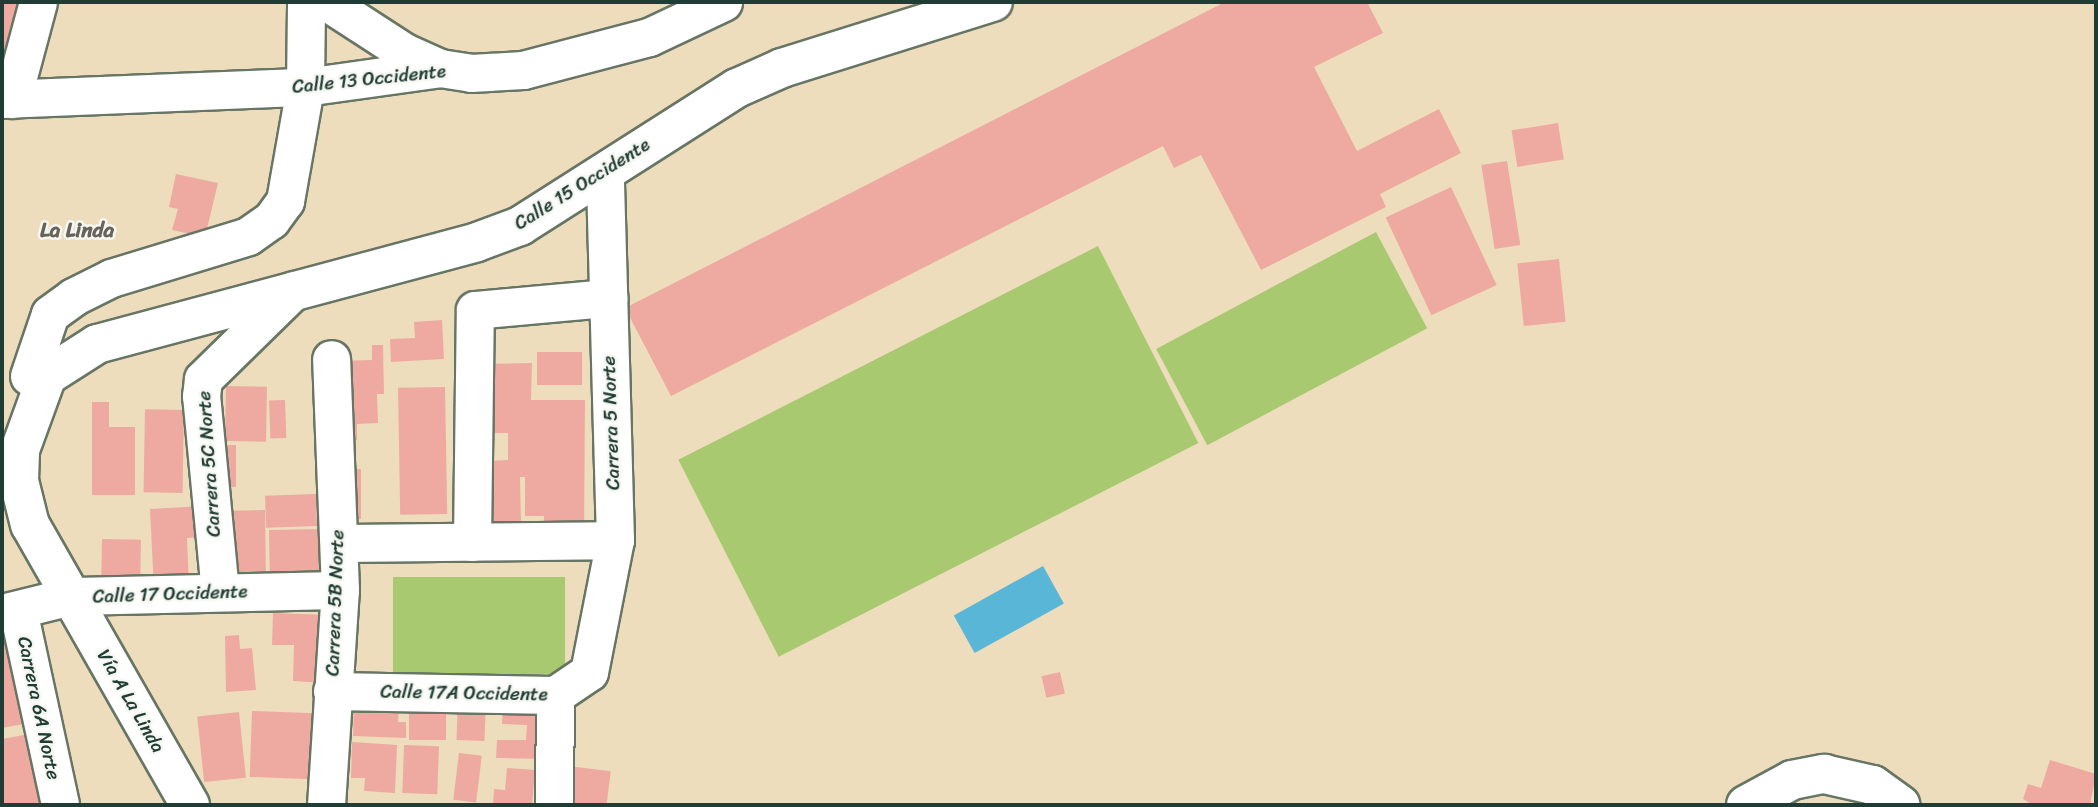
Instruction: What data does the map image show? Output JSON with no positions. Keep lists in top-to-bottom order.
{
  "streets": {
    "main road": ["Calle 15 Occidente", "Vía A La Linda"],
    "street": [
      "Calle 13 Occidente",
      "Carrera 5 Norte",
      "Carrera 5C Norte",
      "Calle 17 Occidente",
      "Carrera 5B Norte",
      "Calle 17A Occidente",
      "Carrera 6A Norte"
    ]
  },
  "crossings": [
    ["Calle 15 Occidente", "Carrera 5 Norte"],
    ["Calle 15 Occidente", "Carrera 5C Norte"],
    ["Calle 15 Occidente", "Vía A La Linda"],
    ["Carrera 5 Norte", "Calle 17A Occidente"],
    ["Carrera 5C Norte", "Calle 17 Occidente"],
    ["Calle 17 Occidente", "Carrera 5B Norte"],
    ["Calle 17 Occidente", "Vía A La Linda"],
    ["Calle 17 Occidente", "Carrera 6A Norte"],
    ["Carrera 5B Norte", "Calle 17A Occidente"]
  ],
  "districts": ["La Linda"]
}
